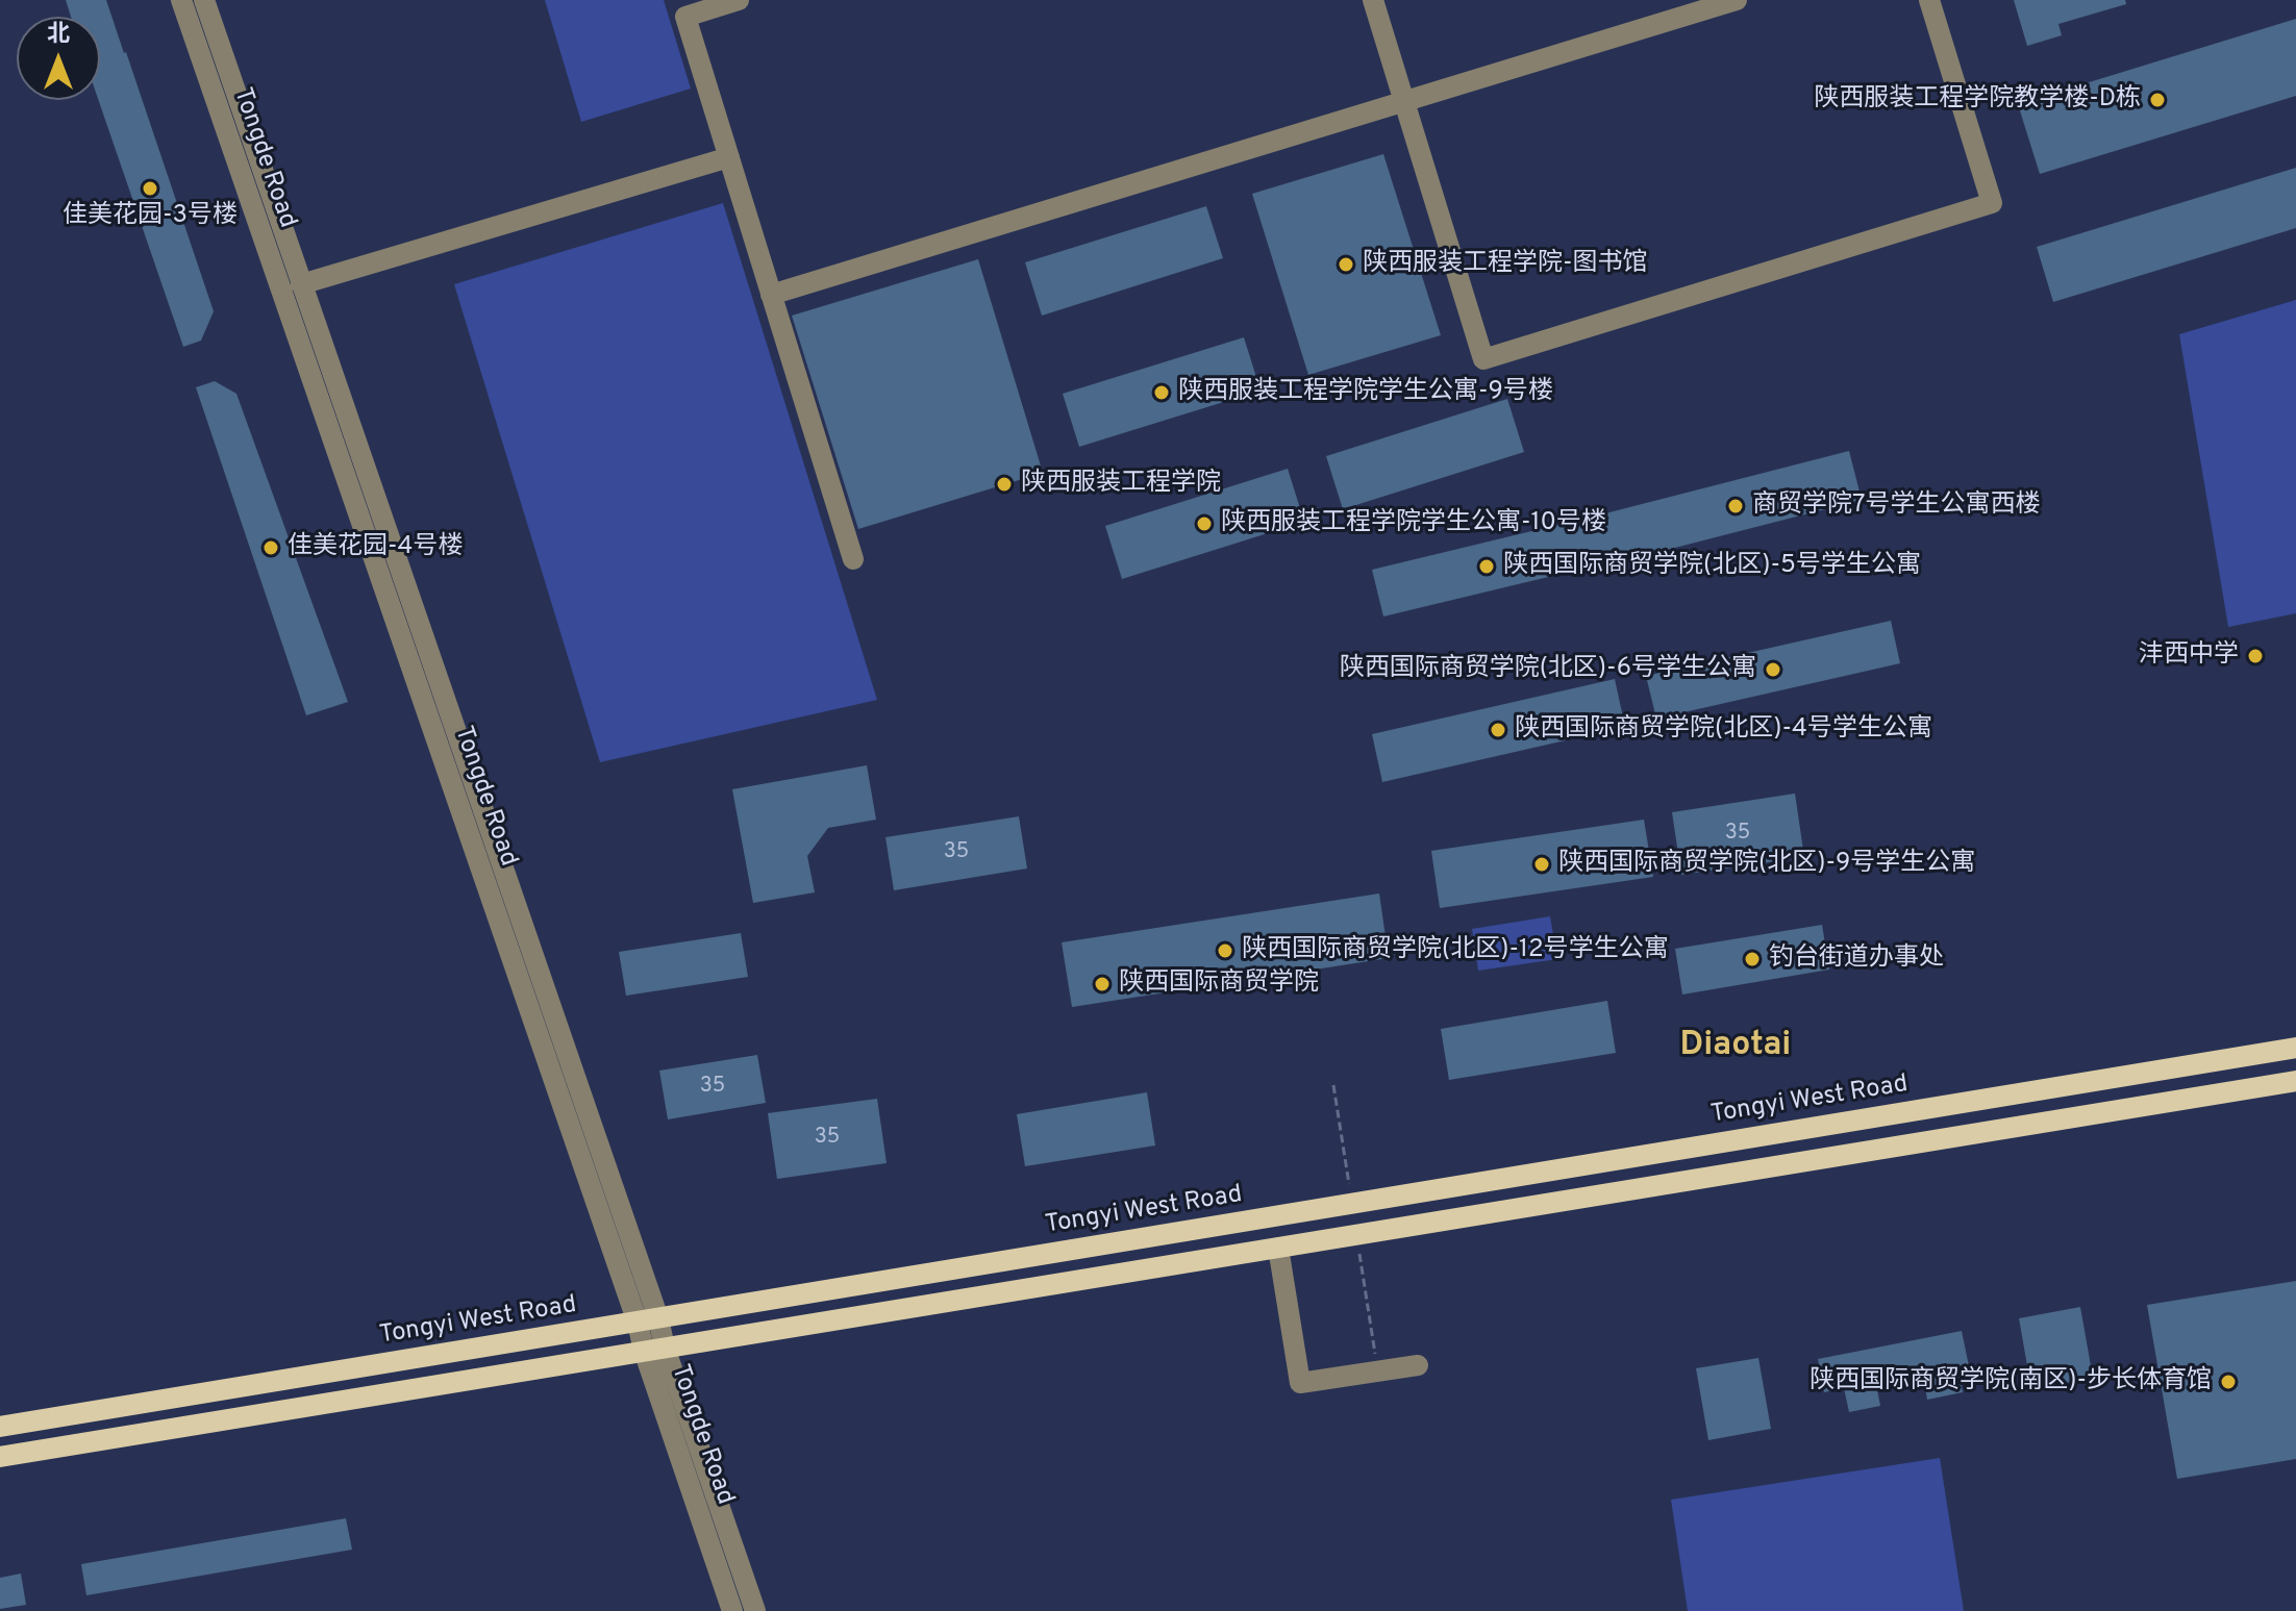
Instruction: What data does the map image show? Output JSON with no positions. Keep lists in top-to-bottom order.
{
  "streets": {
    "main road": ["Tongyi West Road"],
    "street": ["Tongde Road"]
  },
  "crossings": [
    ["Tongde Road", "Tongyi West Road"]
  ],
  "districts": ["Diaotai"],
  "places": [
    "陕西服装工程学院教学楼-D栋",
    "佳美花园-3号楼",
    "陕西服装工程学院-图书馆",
    "陕西服装工程学院学生公寓-9号楼",
    "陕西服装工程学院",
    "商贸学院7号学生公寓西楼",
    "陕西服装工程学院学生公寓-10号楼",
    "佳美花园-4号楼",
    "陕西国际商贸学院(北区)-5号学生公寓",
    "沣西中学",
    "陕西国际商贸学院(北区)-6号学生公寓",
    "陕西国际商贸学院(北区)-4号学生公寓",
    "陕西国际商贸学院(北区)-9号学生公寓",
    "陕西国际商贸学院(北区)-12号学生公寓",
    "钓台街道办事处",
    "陕西国际商贸学院",
    "陕西国际商贸学院(南区)-步长体育馆"
  ],
  "house_numbers": [
    "35",
    "35",
    "35",
    "35"
  ],
  "north": "top"
}
